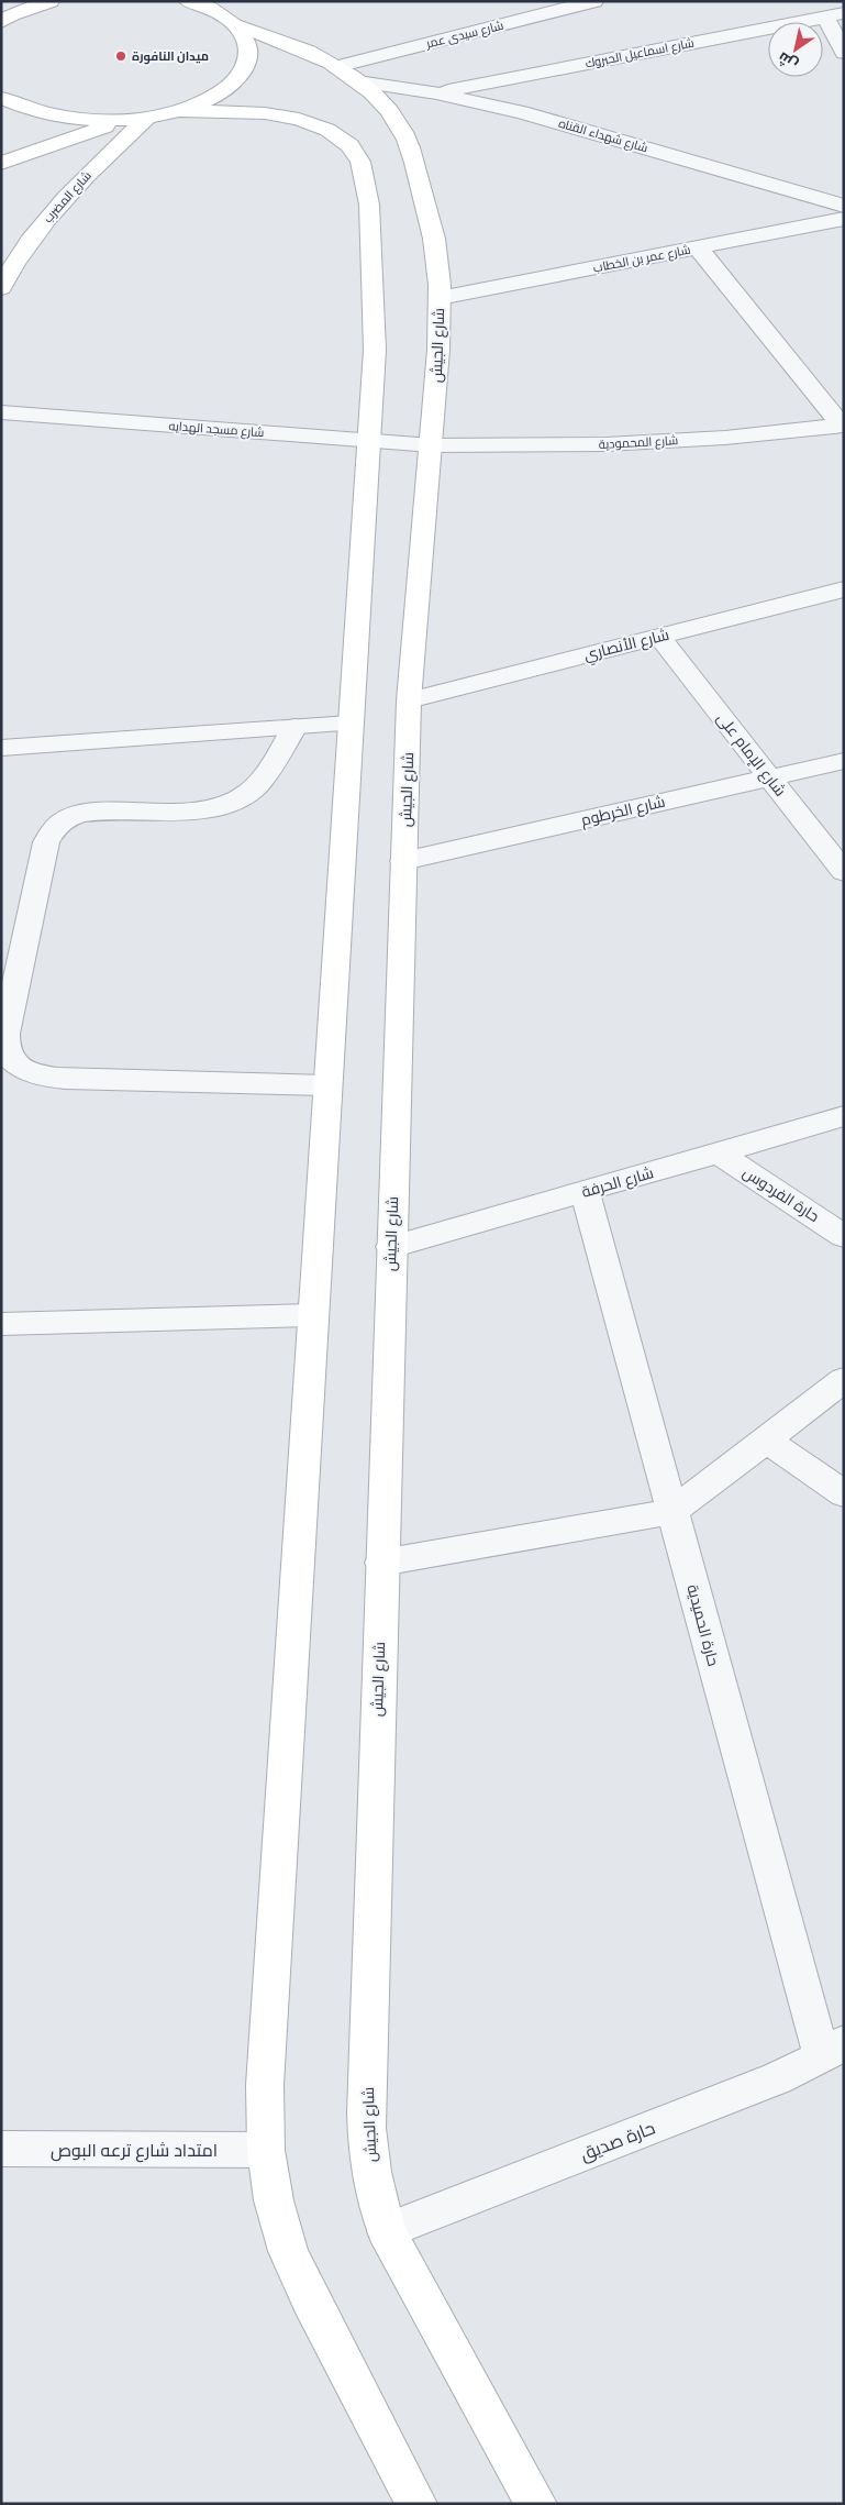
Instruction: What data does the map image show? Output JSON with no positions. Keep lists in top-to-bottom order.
{
  "streets": {
    "main road": ["شارع المضرب", "شارع الجيش"],
    "street": [
      "شارع سيدى عمر",
      "شارع اسماعيل الحبروك",
      "شارع شهداء القناه",
      "شارع عمر بن الخطاب",
      "شارع مسجد الهدايه",
      "شارع المحمودية",
      "شارع الأنصاري",
      "شارع الإمام على",
      "شارع الخرطوم",
      "شارع الحرفة",
      "حارة الفردوس",
      "حارة الحميدية",
      "حارة صديق",
      "امتداد شارع ترعه البوص"
    ]
  },
  "crossings": [
    ["شارع سيدى عمر", "شارع شهداء القناه"],
    ["شارع سيدى عمر", "شارع الجيش"],
    ["شارع اسماعيل الحبروك", "شارع شهداء القناه"],
    ["شارع شهداء القناه", "شارع الجيش"],
    ["شارع عمر بن الخطاب", "شارع الجيش"],
    ["شارع الجيش", "شارع مسجد الهدايه"],
    ["شارع الجيش", "شارع المحمودية"],
    ["شارع الجيش", "شارع الأنصاري"],
    ["شارع الجيش", "شارع الخرطوم"],
    ["شارع الجيش", "شارع الحرفة"],
    ["شارع الجيش", "حارة صديق"],
    ["شارع مسجد الهدايه", "شارع المحمودية"],
    ["شارع الأنصاري", "شارع الإمام على"],
    ["شارع الإمام على", "شارع الخرطوم"],
    ["شارع الحرفة", "حارة الفردوس"],
    ["شارع الحرفة", "حارة الحميدية"],
    ["حارة الحميدية", "حارة صديق"]
  ],
  "places": ["ميدان النافورة"],
  "north": "bottom left"
}
